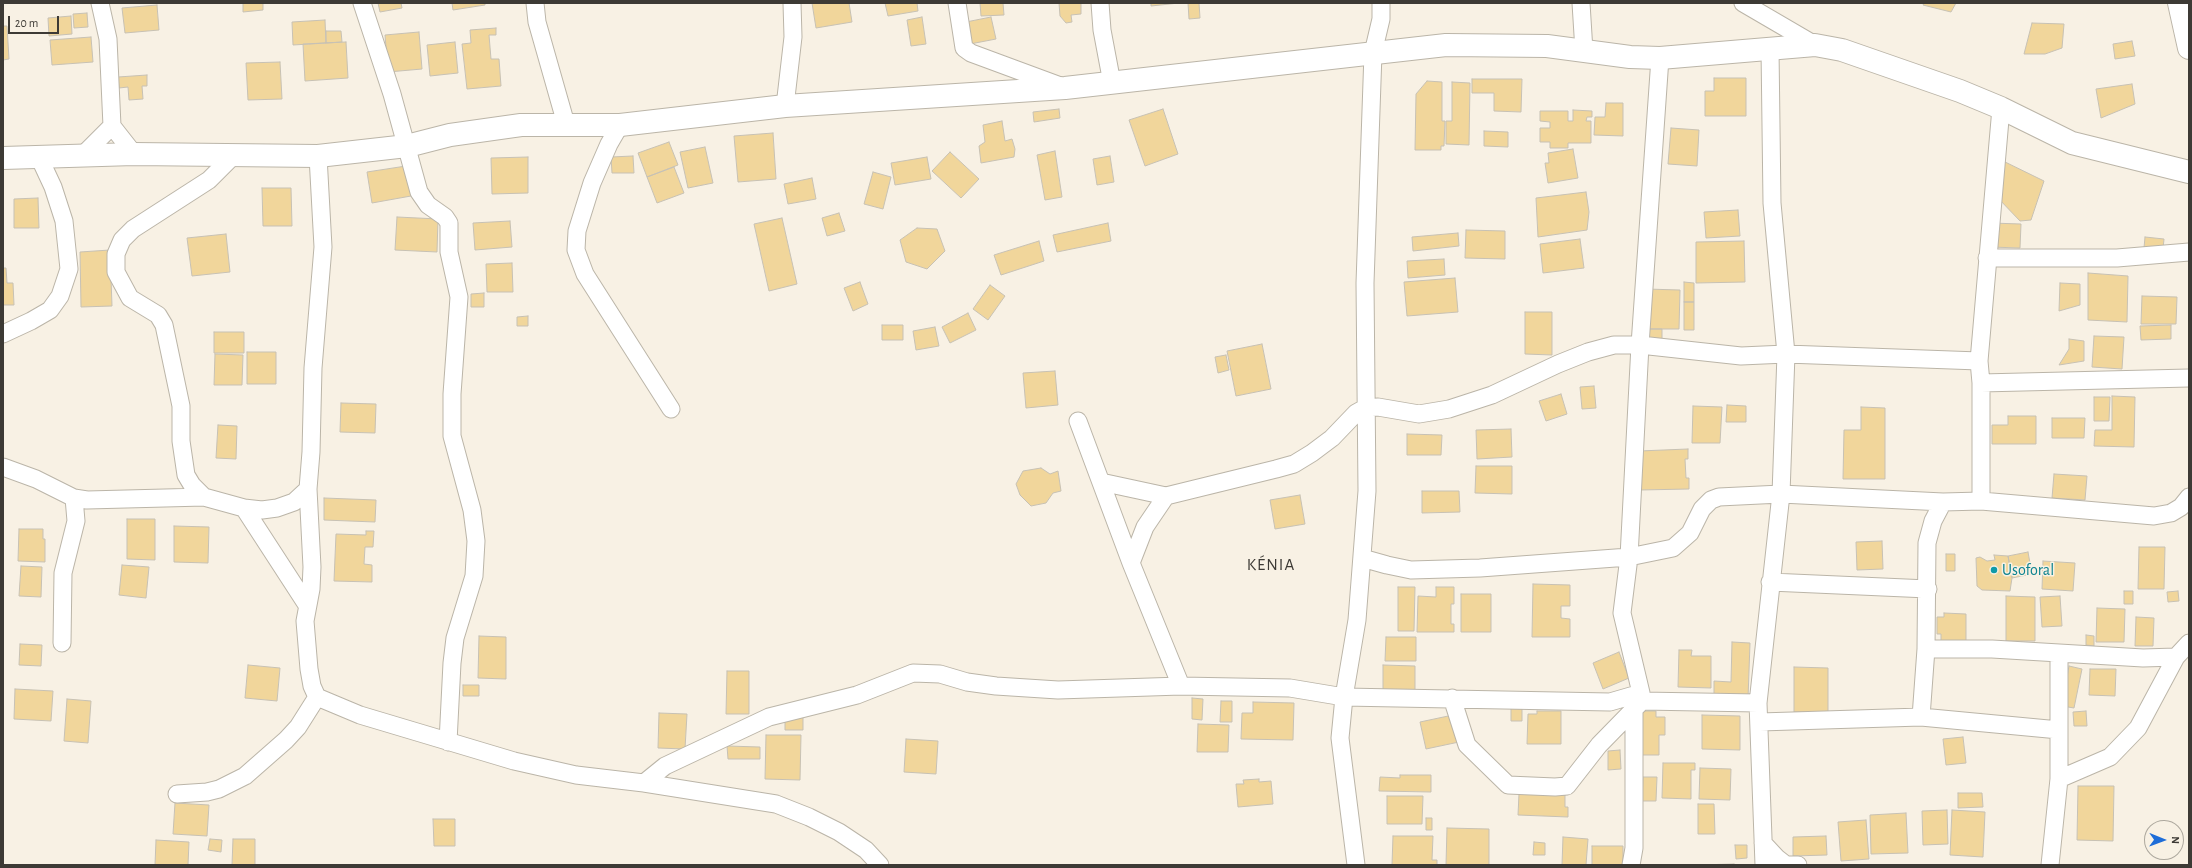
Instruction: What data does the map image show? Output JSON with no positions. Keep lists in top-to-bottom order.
{
  "districts": ["KÉNIA"],
  "places": ["Usoforal"],
  "scale_bar": "20 m",
  "north": "right"
}
